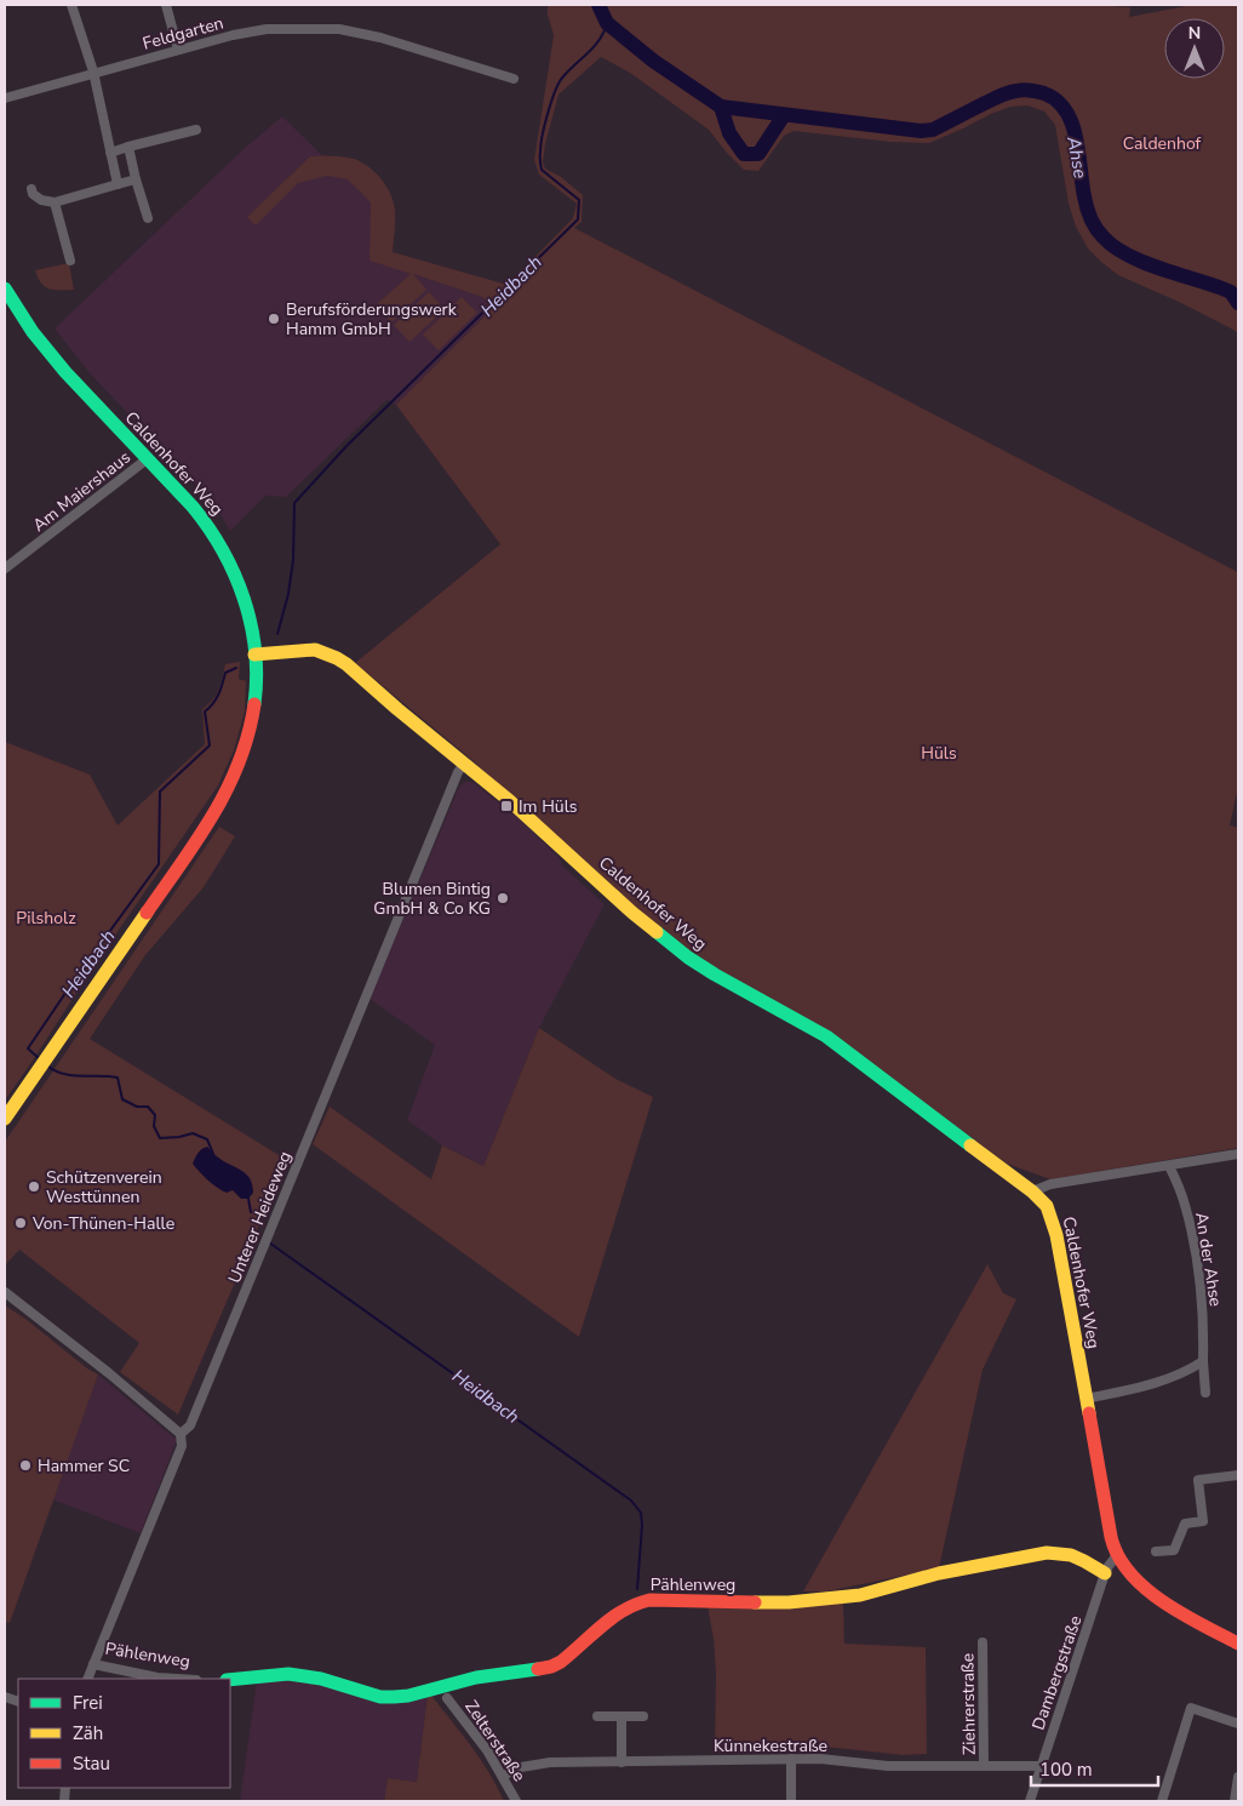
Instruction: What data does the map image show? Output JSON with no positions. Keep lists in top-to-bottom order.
{
  "streets": {
    "main road": ["Caldenhofer Weg", "Pählenweg"],
    "street": [
      "Feldgarten",
      "Am Maiershaus",
      "Unterer Heideweg",
      "An der Ahse",
      "Dambergstraße",
      "Ziehrerstraße",
      "Zelterstraße",
      "Künnekestraße"
    ]
  },
  "crossings": [
    ["Caldenhofer Weg", "Am Maiershaus"],
    ["Caldenhofer Weg", "Unterer Heideweg"],
    ["Caldenhofer Weg", "Dambergstraße"],
    ["Unterer Heideweg", "Pählenweg"],
    ["Pählenweg", "Dambergstraße"],
    ["Dambergstraße", "Künnekestraße"],
    ["Ziehrerstraße", "Künnekestraße"],
    ["Zelterstraße", "Künnekestraße"]
  ],
  "water": ["Ahse", "Heidbach"],
  "parks": ["Caldenhof", "Hüls", "Pilsholz"],
  "places": {
    "other": [
      "Berufsförderungswerk Hamm GmbH",
      "Blumen Bintig GmbH & Co KG",
      "Schützenverein Westtünnen",
      "Von-Thünen-Halle",
      "Hammer SC"
    ],
    "transit": ["Im Hüls"]
  },
  "legend": ["Frei", "Zäh", "Stau"],
  "scale_bar": "100 m",
  "north": "top"
}
